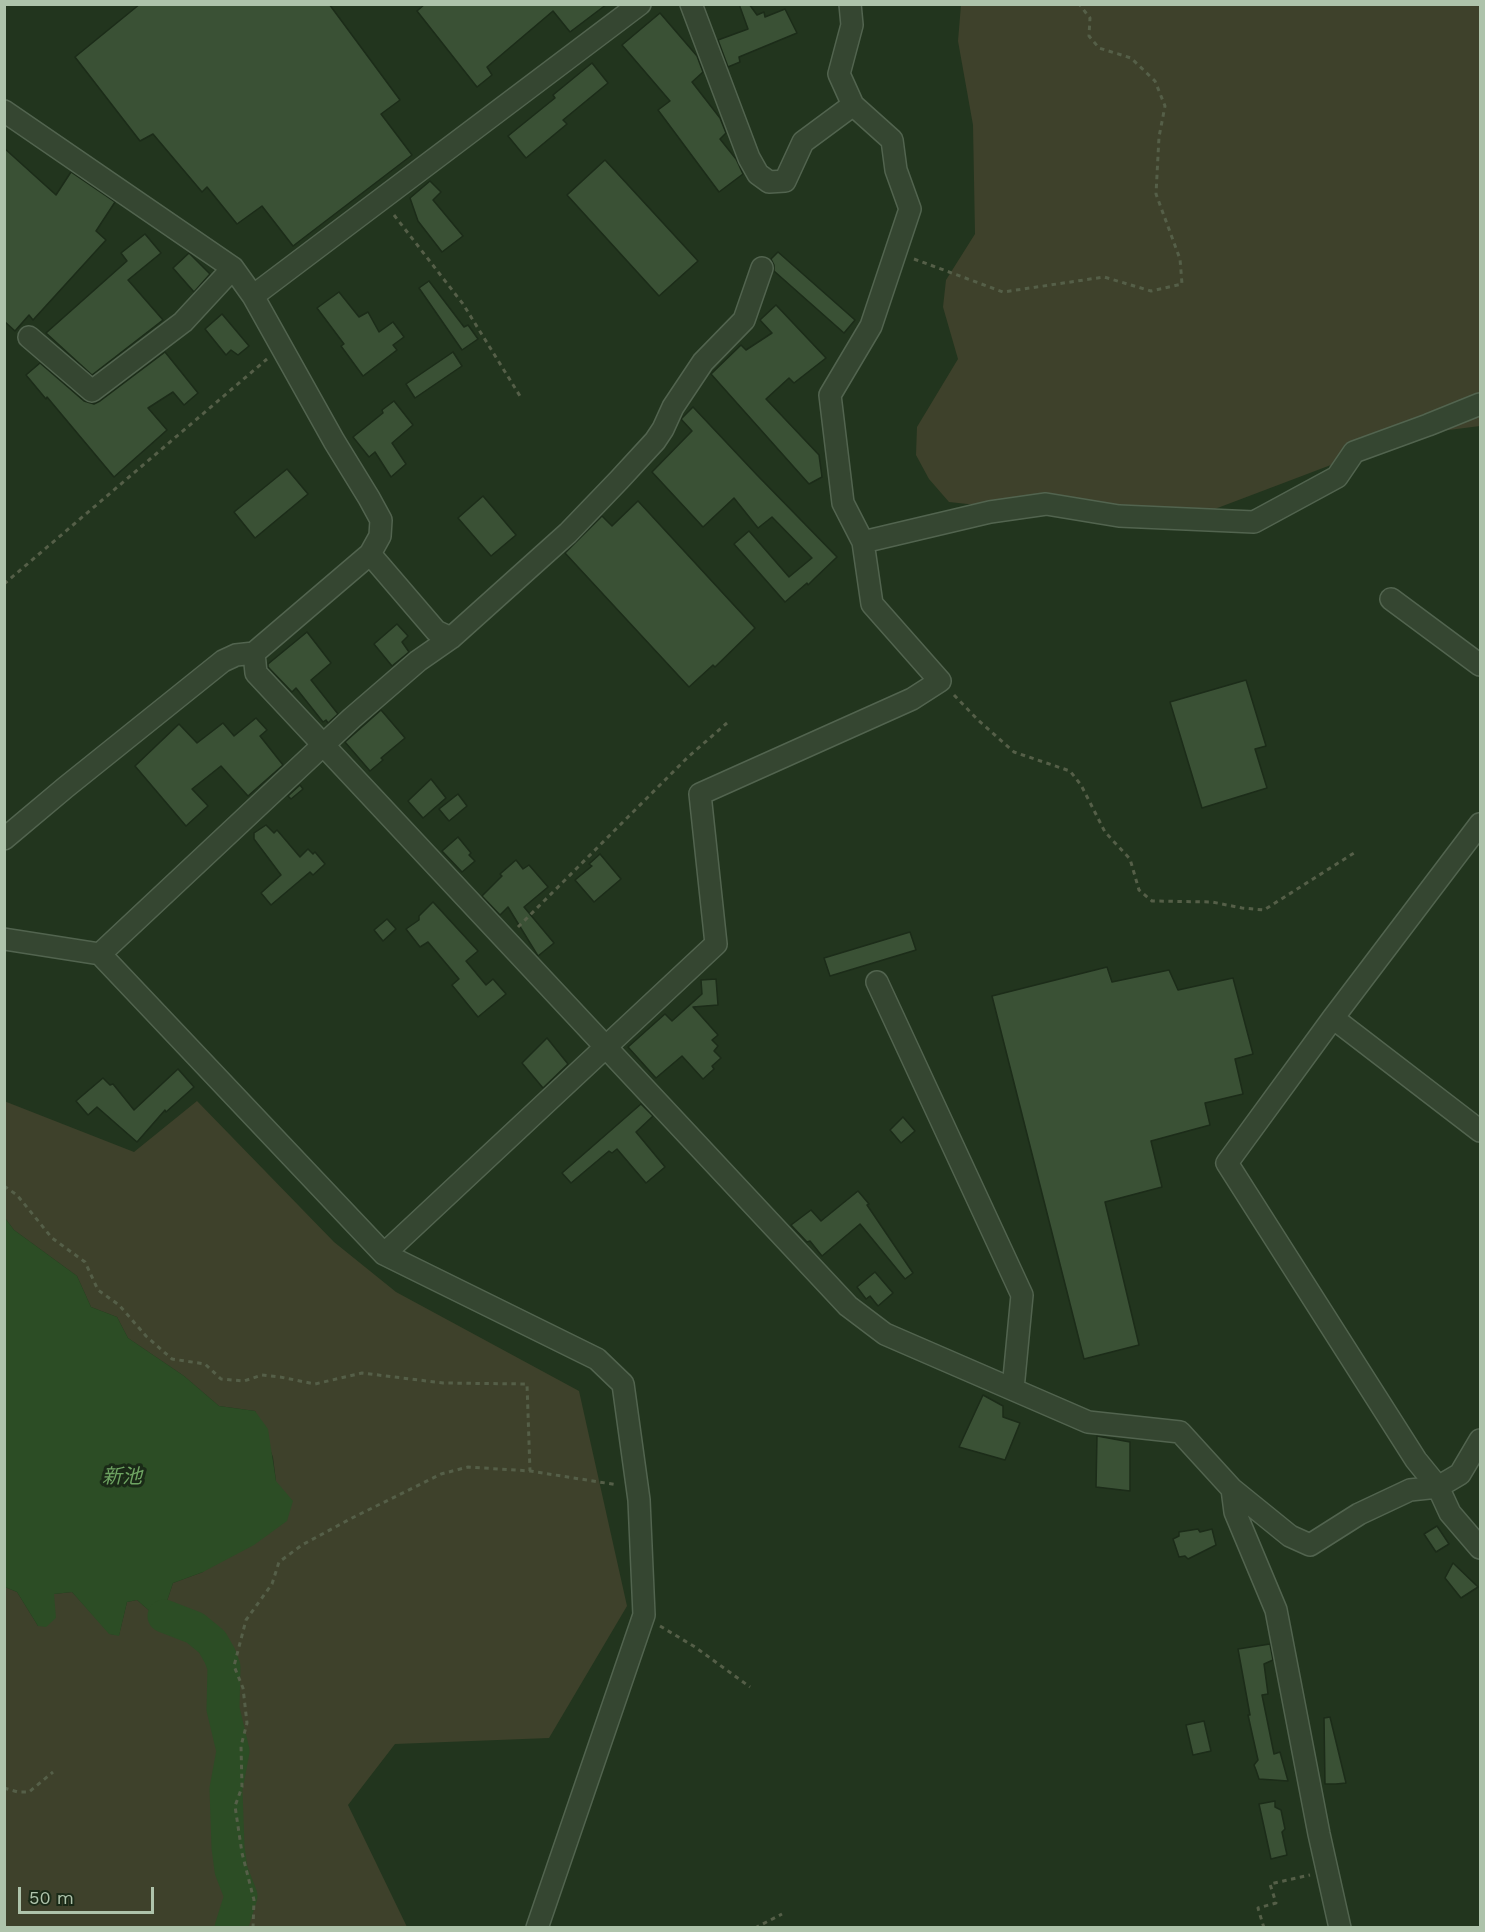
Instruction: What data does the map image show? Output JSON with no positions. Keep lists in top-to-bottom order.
{
  "water": ["新池"],
  "scale_bar": "50 m"
}
